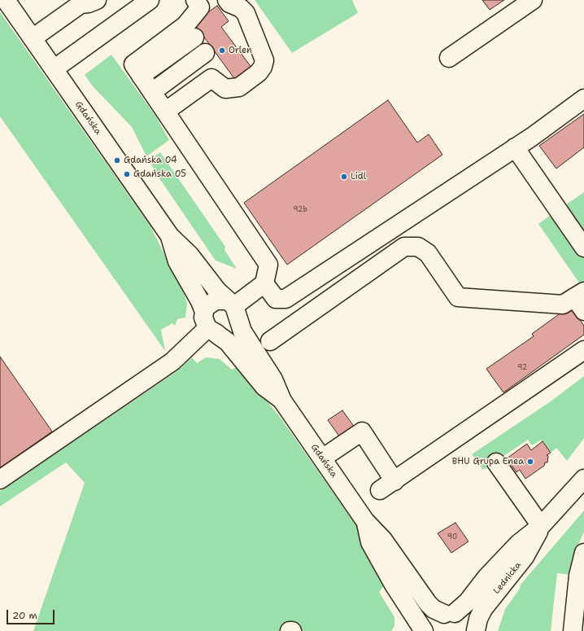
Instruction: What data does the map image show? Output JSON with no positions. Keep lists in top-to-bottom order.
{
  "streets": {
    "street": ["Gdańska", "Lednicka"]
  },
  "crossings": [
    ["Gdańska", "Lednicka"]
  ],
  "places": [
    "Orlen",
    "Gdańska 04",
    "Gdańska 05",
    "Lidl",
    "BHU Grupa Enea"
  ],
  "house_numbers": ["92b", "92", "90"],
  "scale_bar": "20 m"
}
